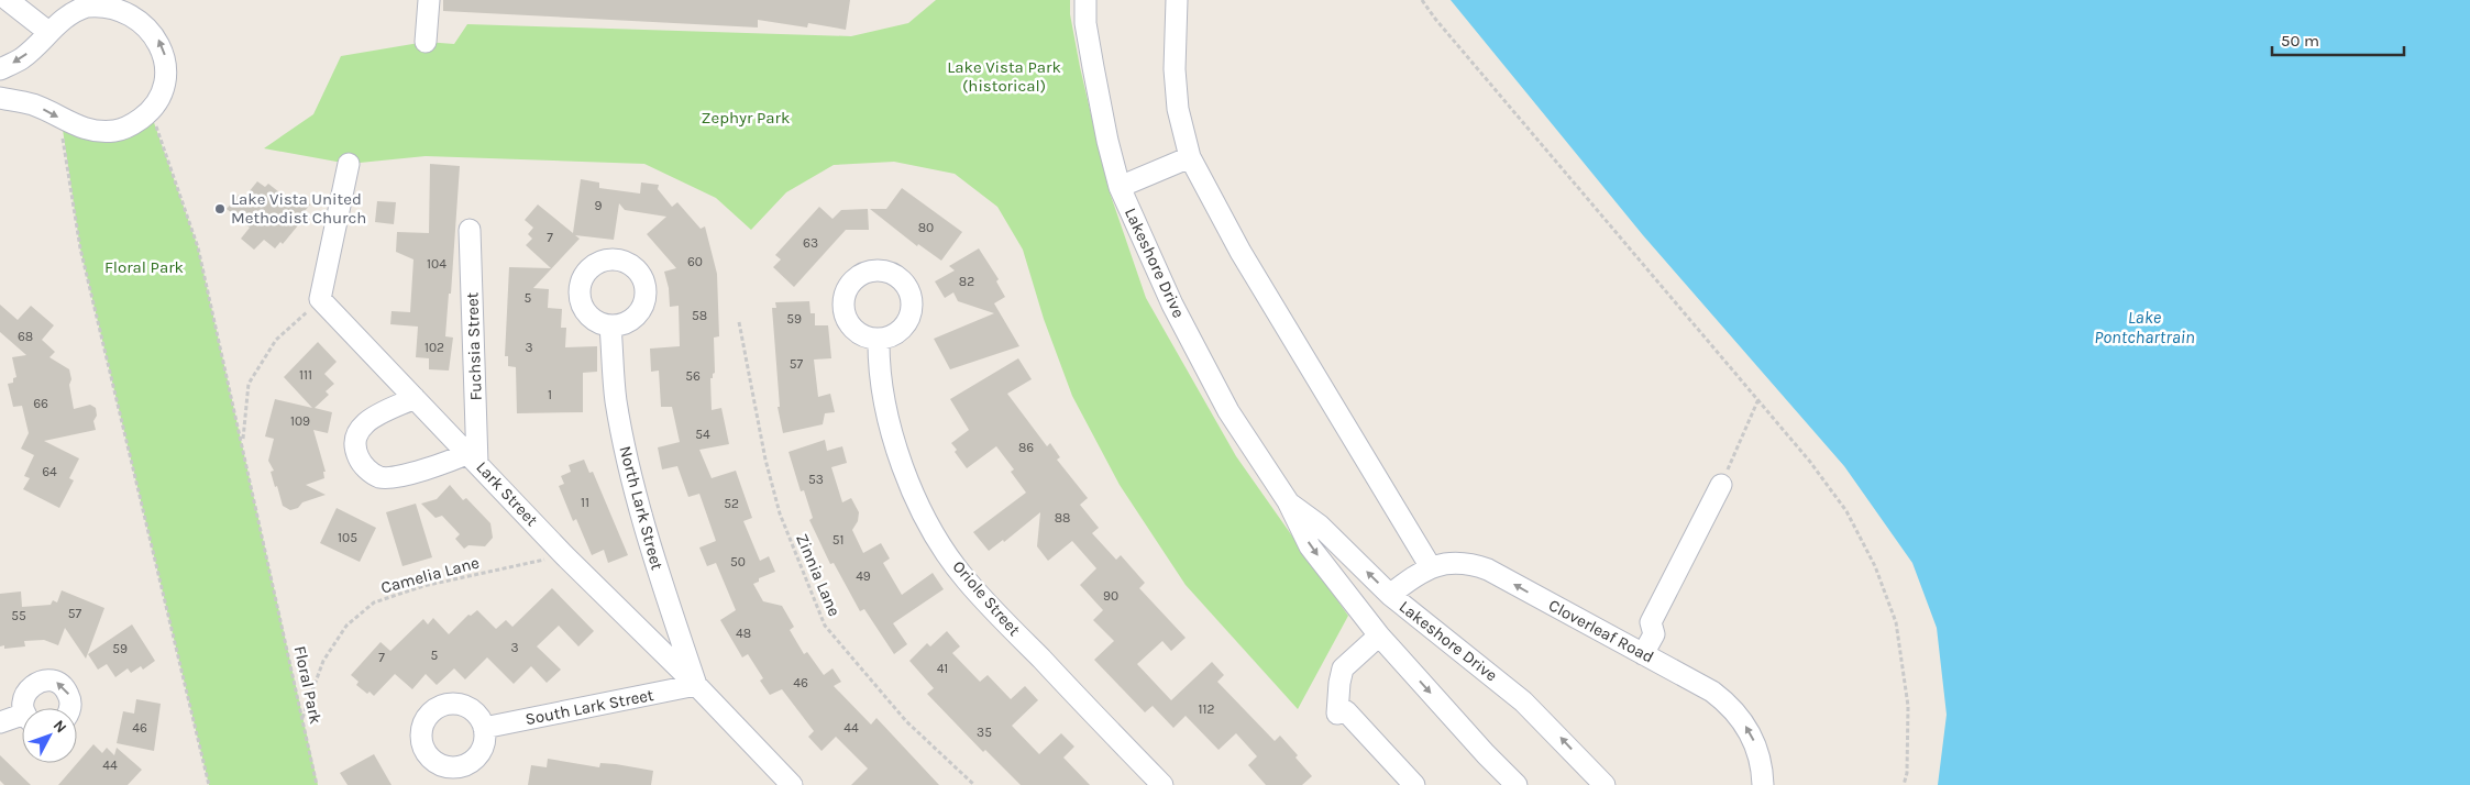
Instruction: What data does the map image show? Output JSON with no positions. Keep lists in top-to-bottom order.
{
  "streets": {
    "street": [
      "Lakeshore Drive",
      "Fuchsia Street",
      "Lark Street",
      "North Lark Street",
      "Oriole Street",
      "Cloverleaf Road",
      "South Lark Street"
    ],
    "path": ["Camelia Lane", "Zinnia Lane", "Floral Park"]
  },
  "crossings": [
    ["Lakeshore Drive", "Cloverleaf Road"],
    ["Fuchsia Street", "Lark Street"],
    ["Lark Street", "North Lark Street"],
    ["Lark Street", "Camelia Lane"],
    ["Lark Street", "South Lark Street"],
    ["North Lark Street", "South Lark Street"],
    ["Camelia Lane", "Floral Park"]
  ],
  "one_way": ["Cloverleaf Road"],
  "water": ["Lake Pontchartrain"],
  "parks": ["Lake Vista Park (historical)", "Zephyr Park", "Floral Park"],
  "places": ["Lake Vista United Methodist Church"],
  "house_numbers": [
    "9",
    "80",
    "7",
    "63",
    "60",
    "104",
    "82",
    "5",
    "58",
    "59",
    "68",
    "102",
    "3",
    "57",
    "111",
    "56",
    "1",
    "66",
    "109",
    "54",
    "86",
    "64",
    "53",
    "11",
    "52",
    "88",
    "105",
    "51",
    "50",
    "49",
    "90",
    "57",
    "55",
    "48",
    "3",
    "59",
    "5",
    "7",
    "41",
    "46",
    "112",
    "46",
    "44",
    "35",
    "44"
  ],
  "scale_bar": "50 m",
  "north": "top right"
}
